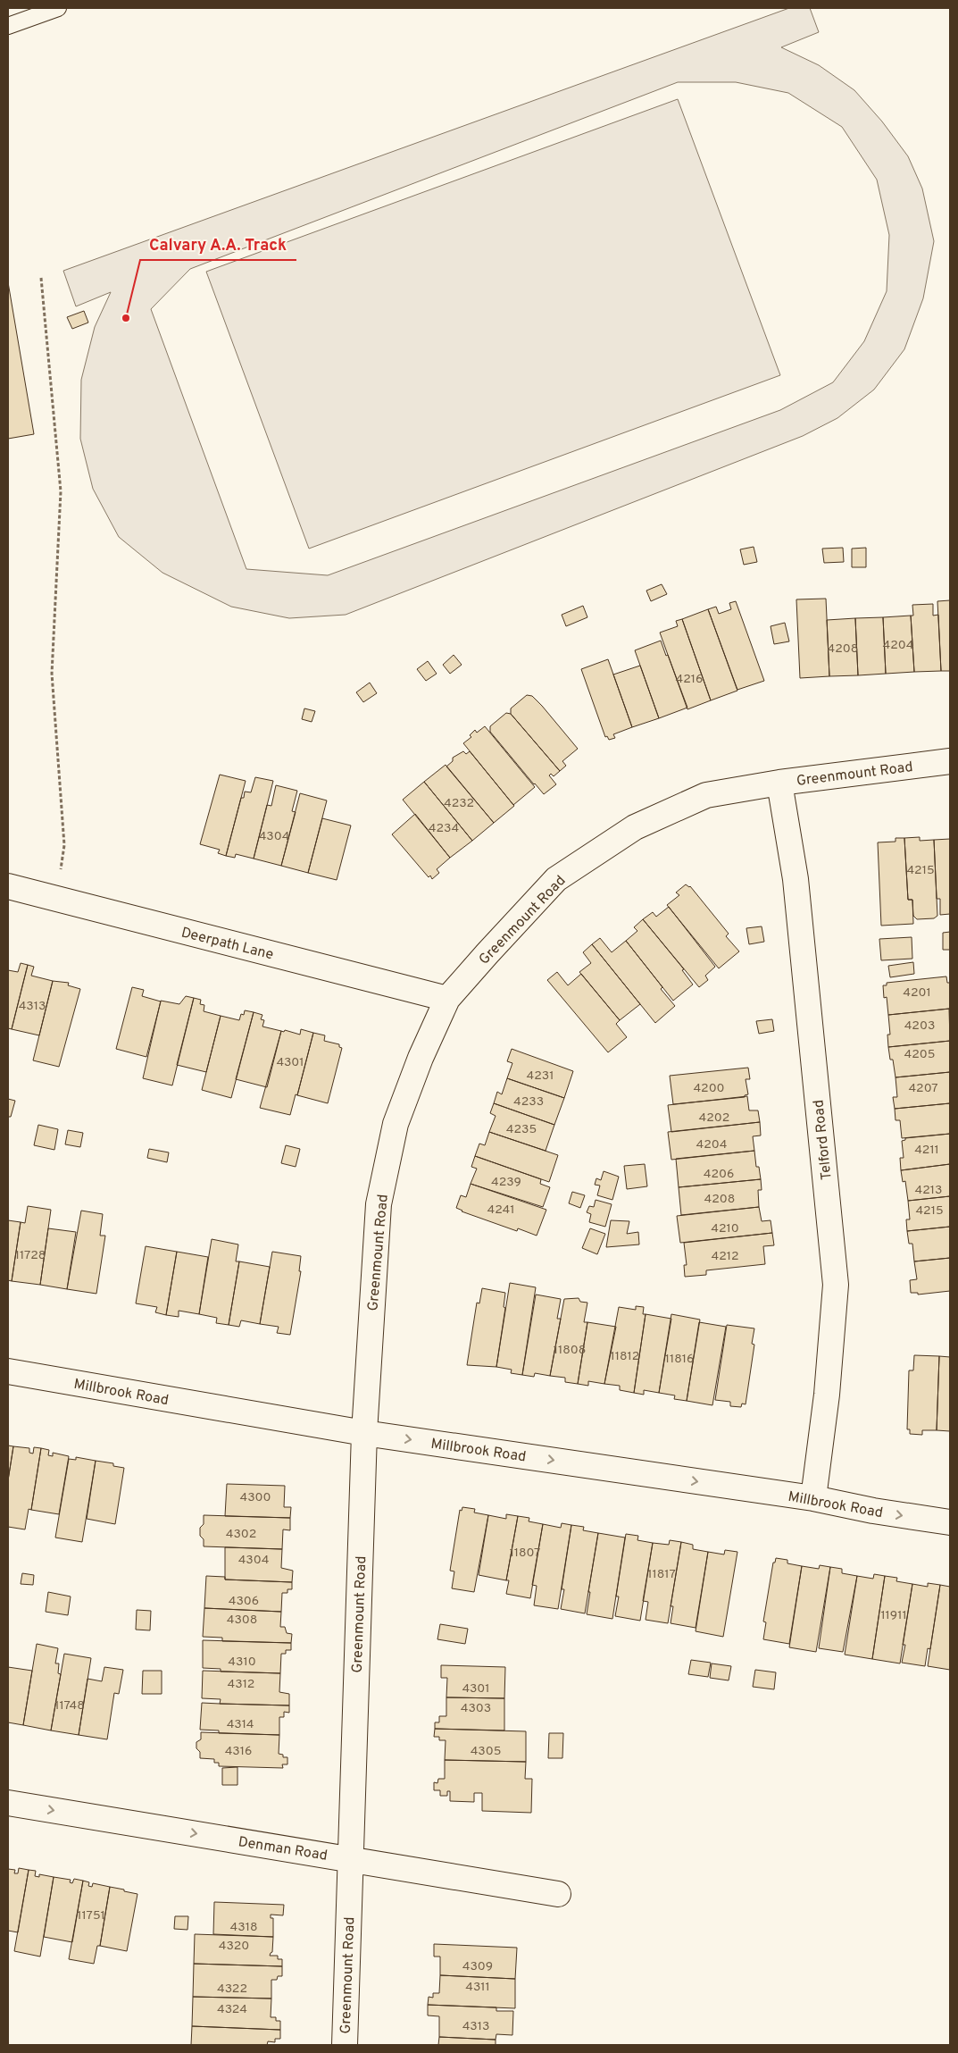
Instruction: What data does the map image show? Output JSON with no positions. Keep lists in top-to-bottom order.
{
  "streets": {
    "street": [
      "Greenmount Road",
      "Deerpath Lane",
      "Telford Road",
      "Millbrook Road",
      "Denman Road"
    ]
  },
  "crossings": [
    ["Greenmount Road", "Deerpath Lane"],
    ["Greenmount Road", "Telford Road"],
    ["Greenmount Road", "Millbrook Road"],
    ["Greenmount Road", "Denman Road"],
    ["Telford Road", "Millbrook Road"]
  ],
  "one_way": ["Millbrook Road", "Denman Road"],
  "places": ["Calvary A.A. Track"],
  "house_numbers": [
    "4204",
    "4208",
    "4216",
    "4232",
    "4234",
    "4304",
    "4215",
    "4201",
    "4313",
    "4203",
    "4205",
    "4301",
    "4231",
    "4200",
    "4207",
    "4233",
    "4202",
    "4235",
    "4204",
    "4211",
    "4206",
    "4239",
    "4213",
    "4208",
    "4241",
    "4215",
    "4210",
    "11728",
    "4212",
    "11808",
    "11812",
    "11816",
    "4300",
    "4302",
    "11807",
    "4304",
    "11817",
    "4306",
    "11911",
    "4308",
    "4310",
    "4312",
    "4301",
    "11748",
    "4303",
    "4314",
    "4316",
    "4305",
    "11751",
    "4318",
    "4320",
    "4309",
    "4311",
    "4322",
    "4324",
    "4313"
  ]
}
